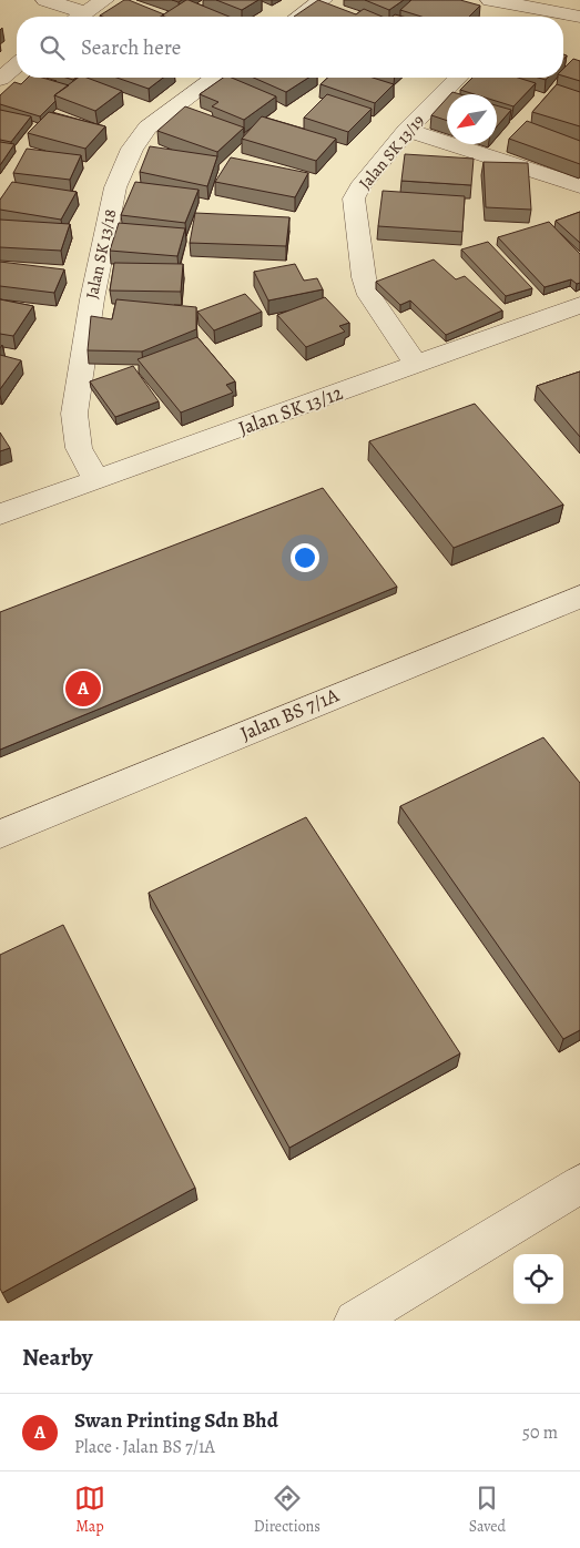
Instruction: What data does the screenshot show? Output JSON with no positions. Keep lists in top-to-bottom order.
{
  "streets": {
    "street": [
      "Jalan SK 13/19",
      "Jalan SK 13/18",
      "Jalan SK 13/12",
      "Jalan BS 7/1A"
    ]
  },
  "crossings": [
    ["Jalan SK 13/19", "Jalan SK 13/12"],
    ["Jalan SK 13/18", "Jalan SK 13/12"]
  ],
  "north": "bottom left",
  "page": {
    "search": "Search here",
    "pins": "A",
    "heading": "Nearby",
    "list": [
      {
        "mark": "A",
        "name": "Swan Printing Sdn Bhd",
        "note": "Place · Jalan BS 7/1A",
        "value": "50 m"
      }
    ],
    "nav": ["Map", "Directions", "Saved"]
  }
}
